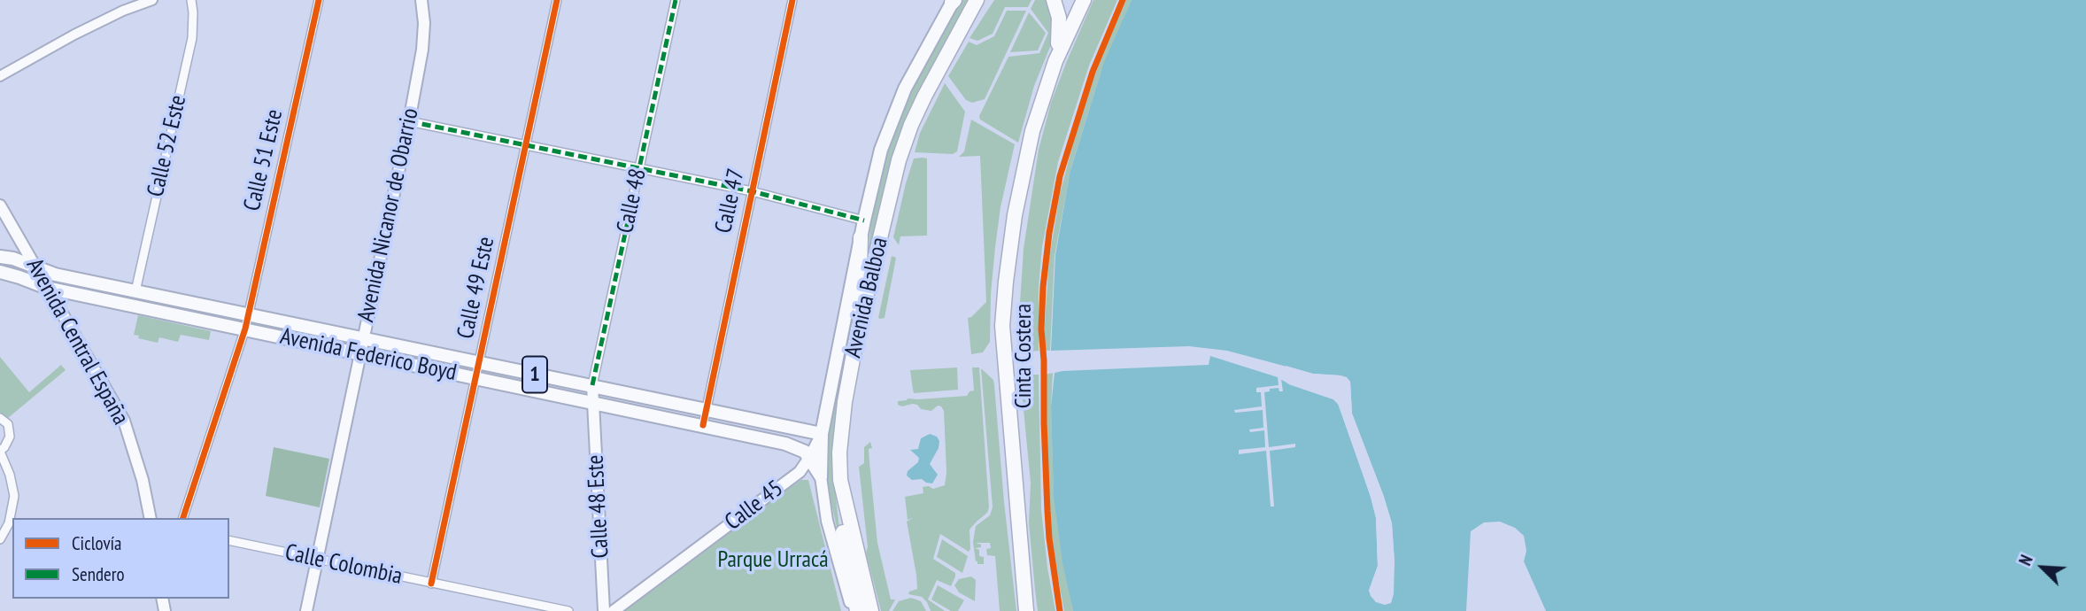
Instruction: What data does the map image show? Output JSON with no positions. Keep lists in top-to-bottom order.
{
  "streets": {
    "highway": ["Avenida Balboa", "Cinta Costera"],
    "main road": [
      "Calle 48",
      "Avenida Nicanor de Obarrio",
      "Avenida Central España",
      "Avenida Federico Boyd",
      "1",
      "Calle 45",
      "Calle 48 Este"
    ],
    "street": [
      "Calle 52 Este",
      "Calle 51 Este",
      "Calle 47",
      "Calle 49 Este",
      "Calle Colombia"
    ]
  },
  "crossings": [
    ["Calle 52 Este", "Avenida Federico Boyd"],
    ["Calle 51 Este", "Avenida Federico Boyd"],
    ["Calle 48", "Avenida Federico Boyd"],
    ["Calle 48", "Calle 48 Este"],
    ["Calle 47", "Avenida Federico Boyd"],
    ["Avenida Nicanor de Obarrio", "Avenida Federico Boyd"],
    ["Avenida Nicanor de Obarrio", "Calle Colombia"],
    ["Calle 49 Este", "Avenida Federico Boyd"],
    ["Calle 49 Este", "Calle Colombia"],
    ["Avenida Balboa", "Avenida Federico Boyd"],
    ["Avenida Balboa", "Calle 45"],
    ["Avenida Central España", "Avenida Federico Boyd"],
    ["Avenida Central España", "1"],
    ["Avenida Federico Boyd", "1"],
    ["Avenida Federico Boyd", "Calle 45"],
    ["Avenida Federico Boyd", "Calle 48 Este"]
  ],
  "parks": ["Parque Urracá"],
  "legend": ["Ciclovía", "Sendero"],
  "north": "top left"
}
